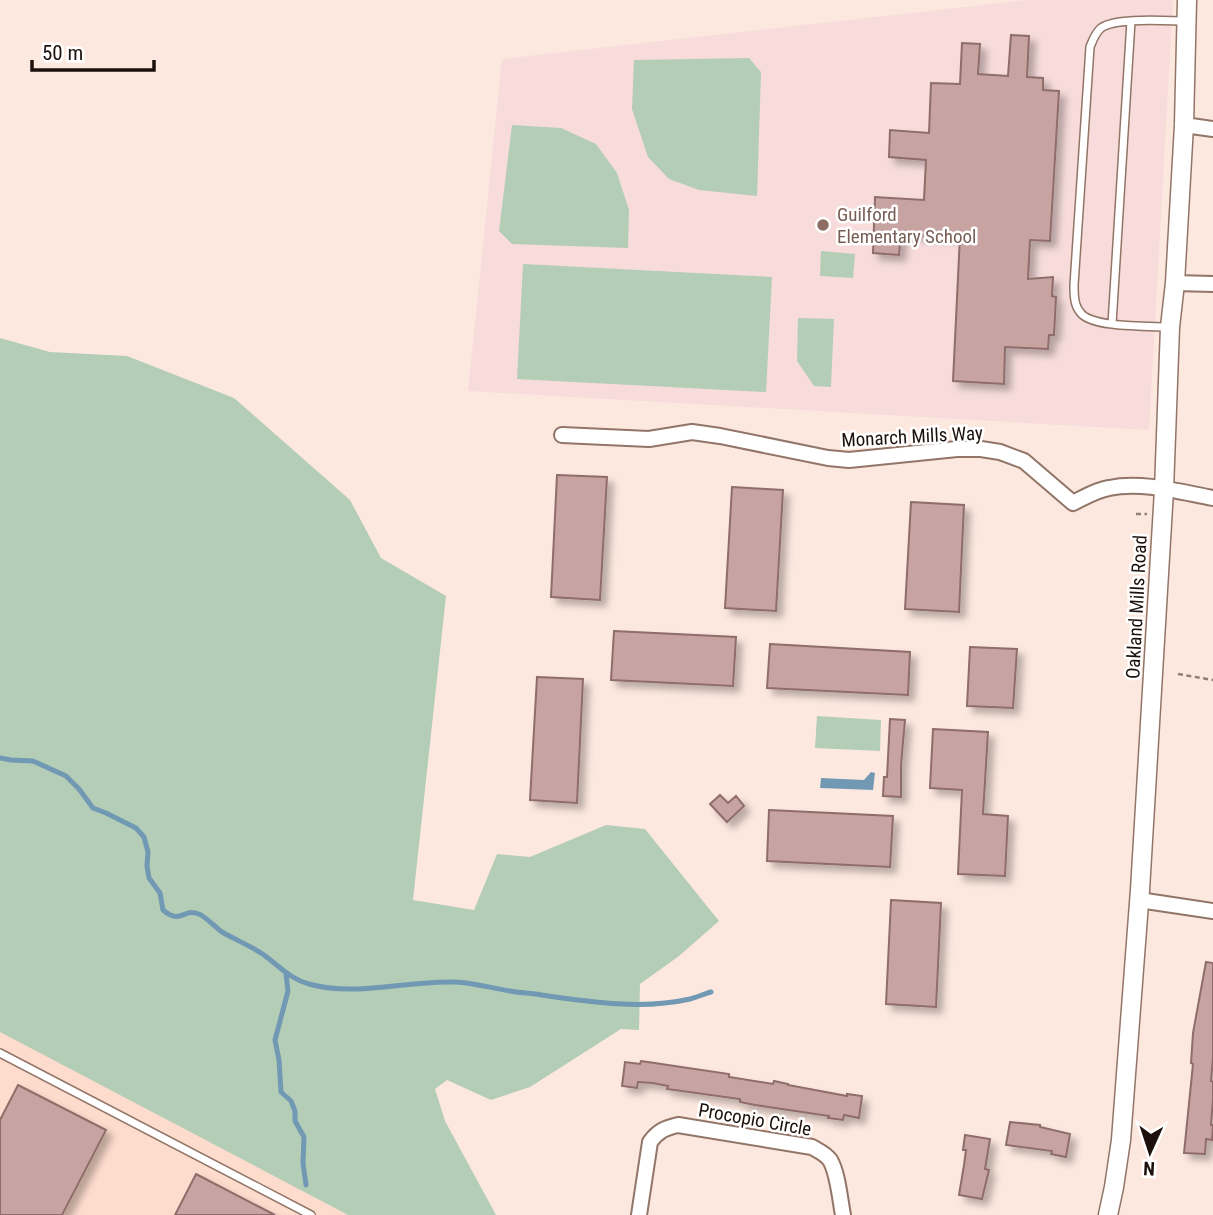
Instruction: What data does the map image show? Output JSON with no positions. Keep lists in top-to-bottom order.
{
  "streets": {
    "street": ["Monarch Mills Way", "Oakland Mills Road", "Procopio Circle"]
  },
  "crossings": [
    ["Monarch Mills Way", "Oakland Mills Road"]
  ],
  "places": ["Guilford Elementary School"],
  "scale_bar": "50 m",
  "north": "bottom"
}
